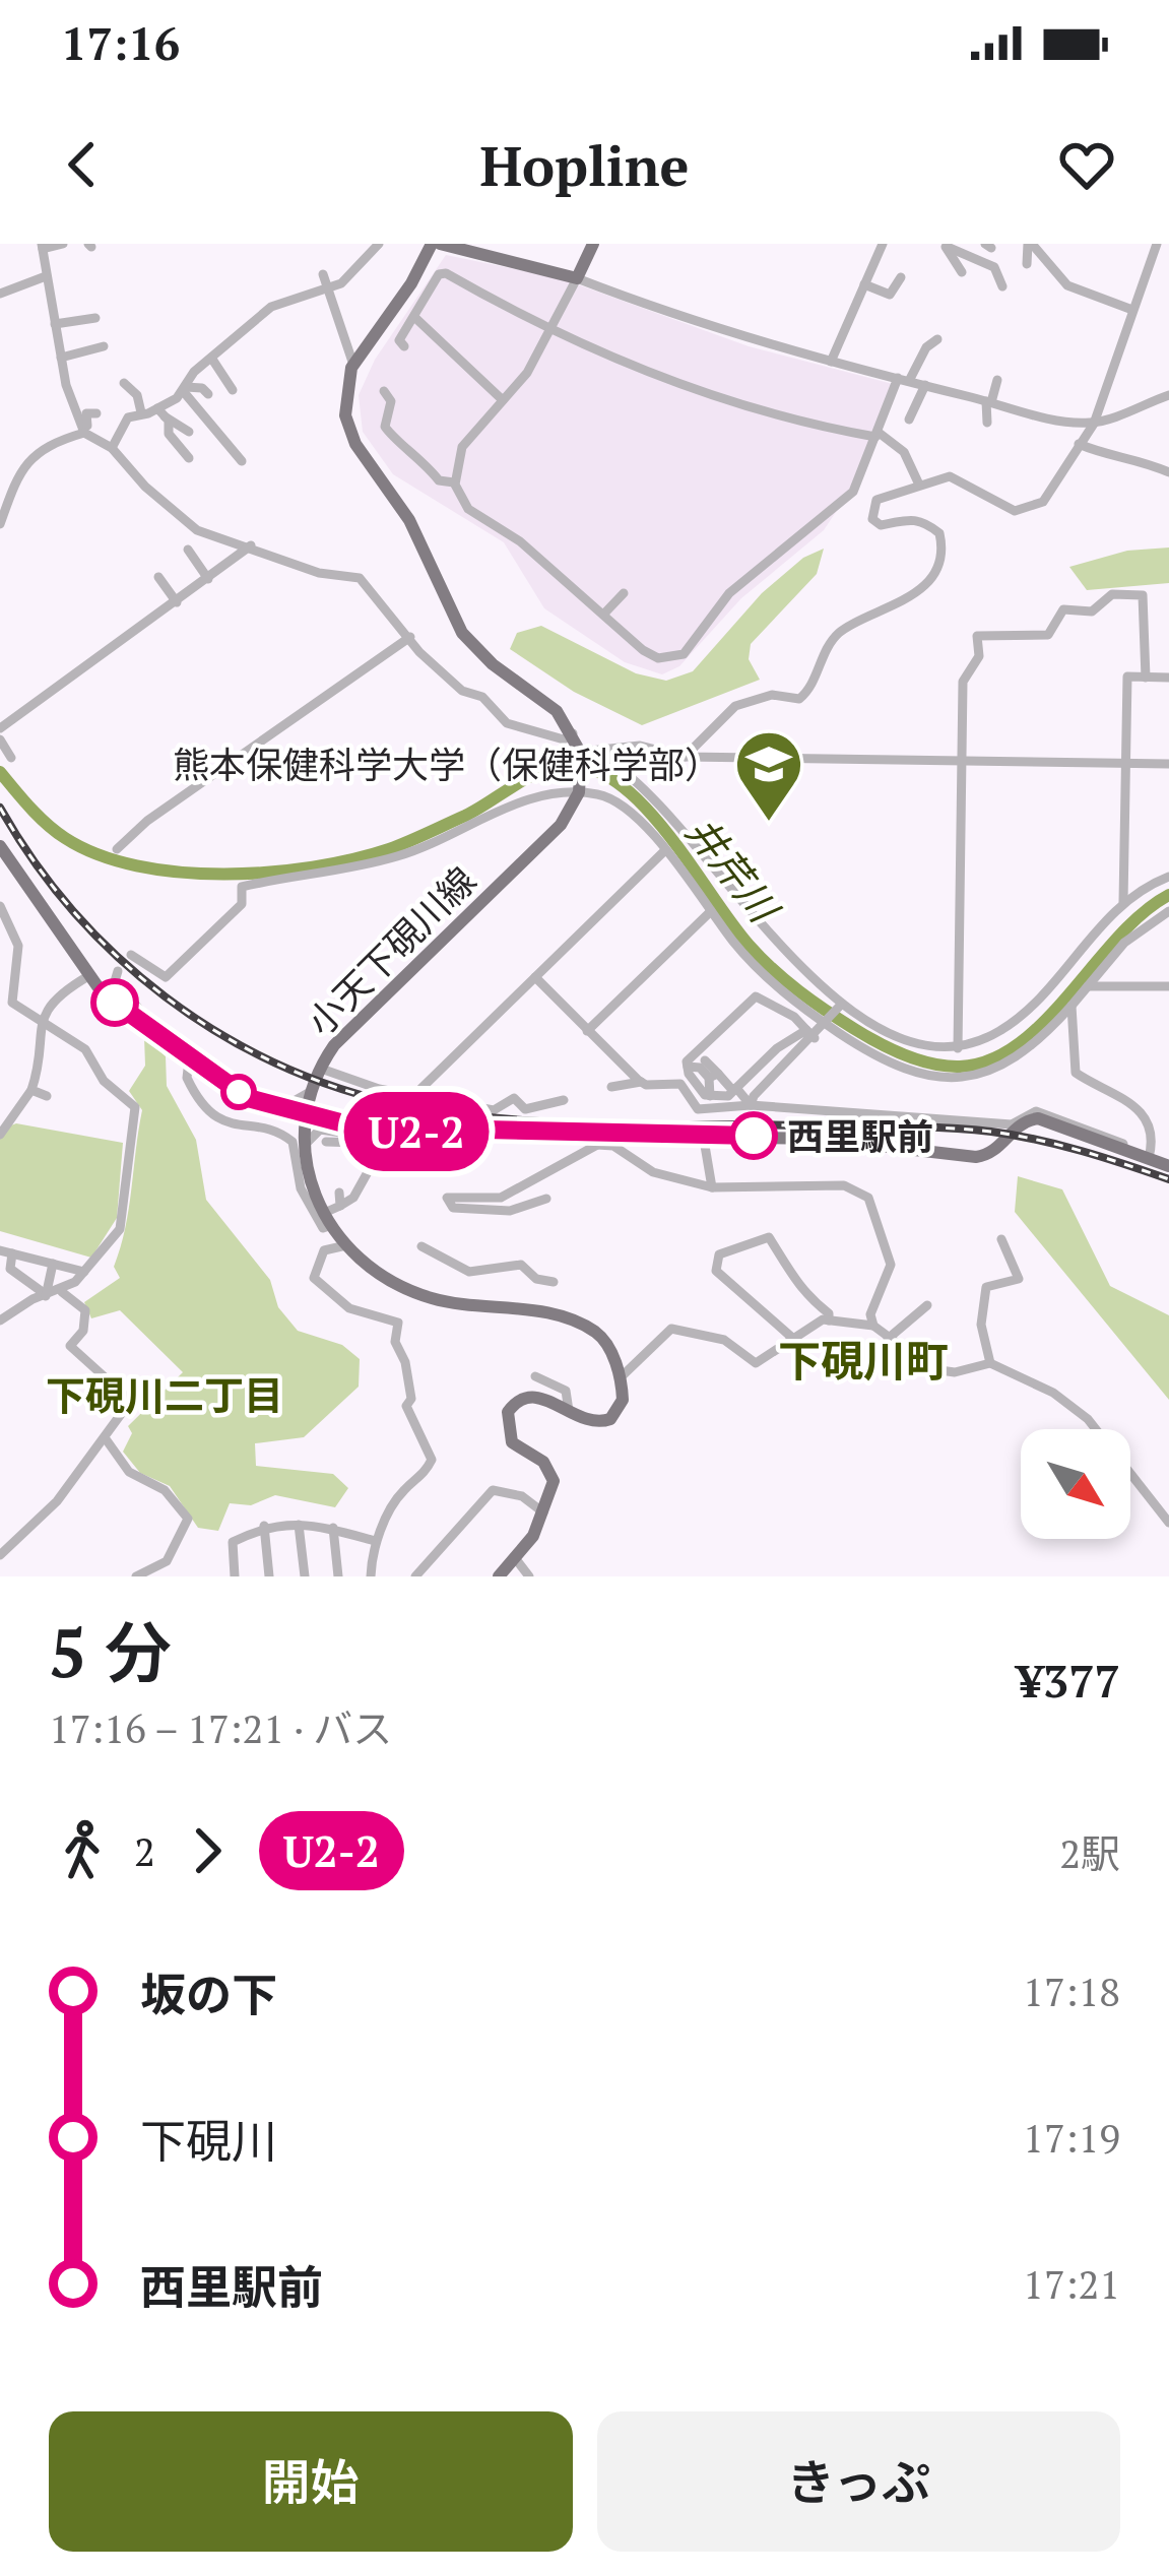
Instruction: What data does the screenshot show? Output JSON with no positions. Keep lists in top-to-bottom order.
{
  "streets": {
    "main road": ["小天下硯川線"]
  },
  "districts": ["下硯川町", "下硯川二丁目"],
  "water": ["井芹川"],
  "places": {
    "school or university": ["熊本保健科学大学（保健科学部）"],
    "other": ["西里駅前"]
  },
  "lines": ["bus line U2-2"],
  "north": "bottom right",
  "page": {
    "status": "17:16",
    "header": "Hopline",
    "on_map": "U2-2",
    "heading": ["5 分", "17:16 – 17:21 · バス", "¥377"],
    "legs": ["2", "U2-2", "2駅"],
    "list": [
      {
        "name": "坂の下",
        "value": "17:18"
      },
      {
        "name": "下硯川",
        "value": "17:19"
      },
      {
        "name": "西里駅前",
        "value": "17:21"
      }
    ],
    "buttons": ["開始", "きっぷ"]
  }
}
